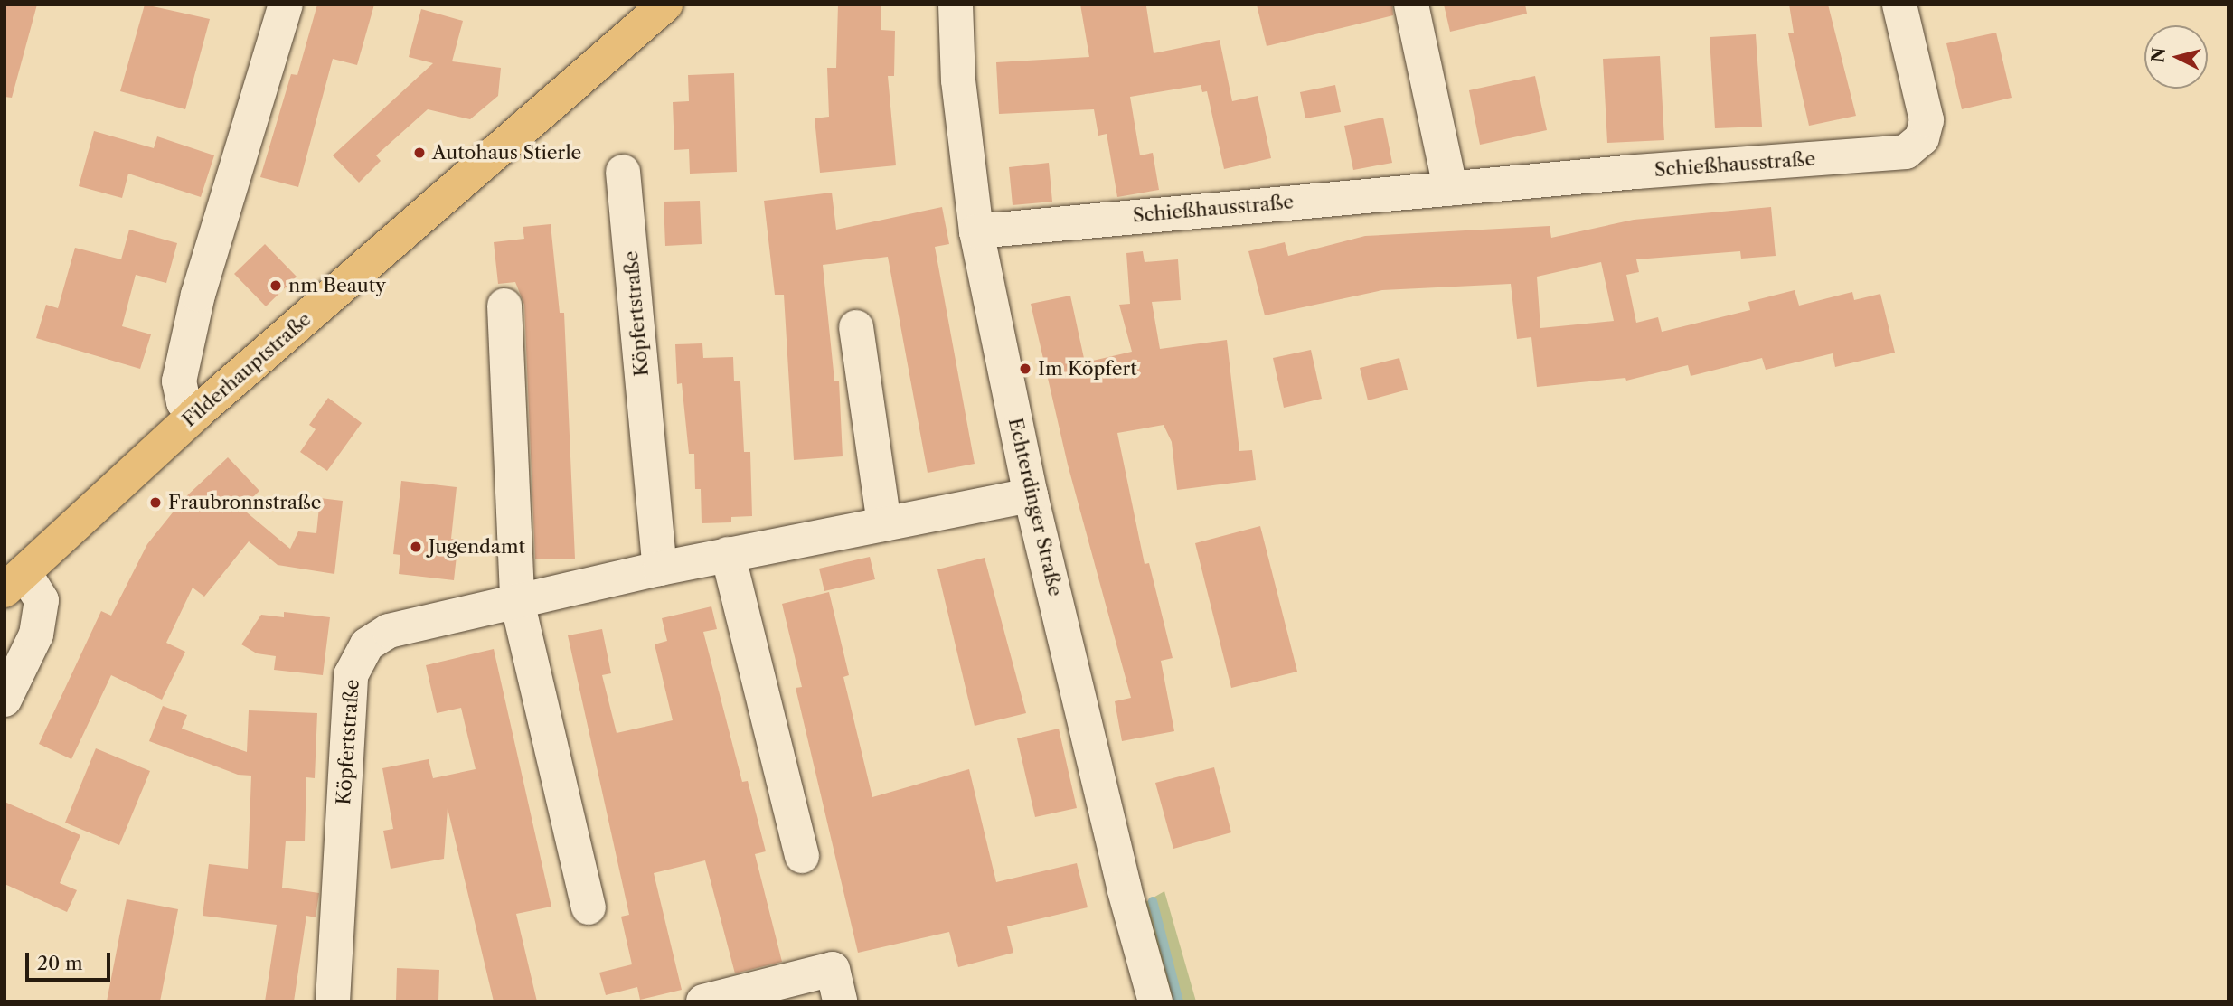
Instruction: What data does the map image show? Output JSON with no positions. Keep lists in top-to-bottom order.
{
  "streets": {
    "main road": ["Filderhauptstraße"],
    "street": ["Schießhausstraße", "Köpfertstraße", "Echterdinger Straße"]
  },
  "crossings": [
    ["Schießhausstraße", "Echterdinger Straße"],
    ["Köpfertstraße", "Echterdinger Straße"]
  ],
  "places": [
    "Autohaus Stierle",
    "nm Beauty",
    "Im Köpfert",
    "Fraubronnstraße",
    "Jugendamt"
  ],
  "scale_bar": "20 m",
  "north": "left"
}
